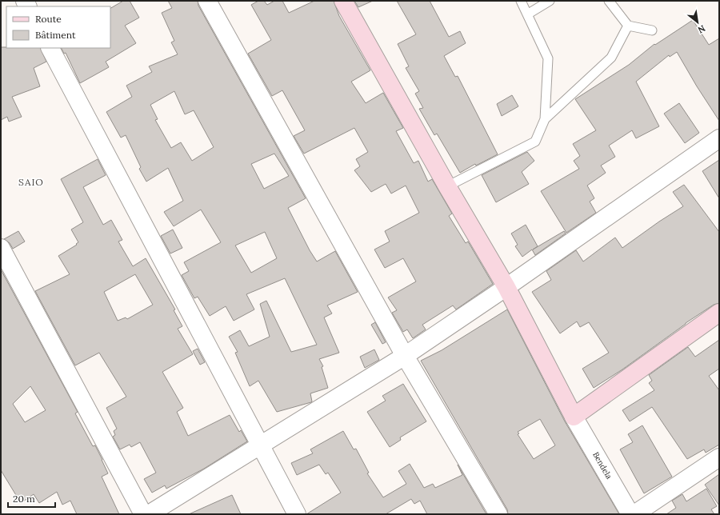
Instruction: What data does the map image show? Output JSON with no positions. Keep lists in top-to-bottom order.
{
  "streets": {
    "street": ["Bendela"]
  },
  "districts": ["SAIO"],
  "legend": ["Route", "Bâtiment"],
  "scale_bar": "20 m",
  "north": "bottom right"
}
